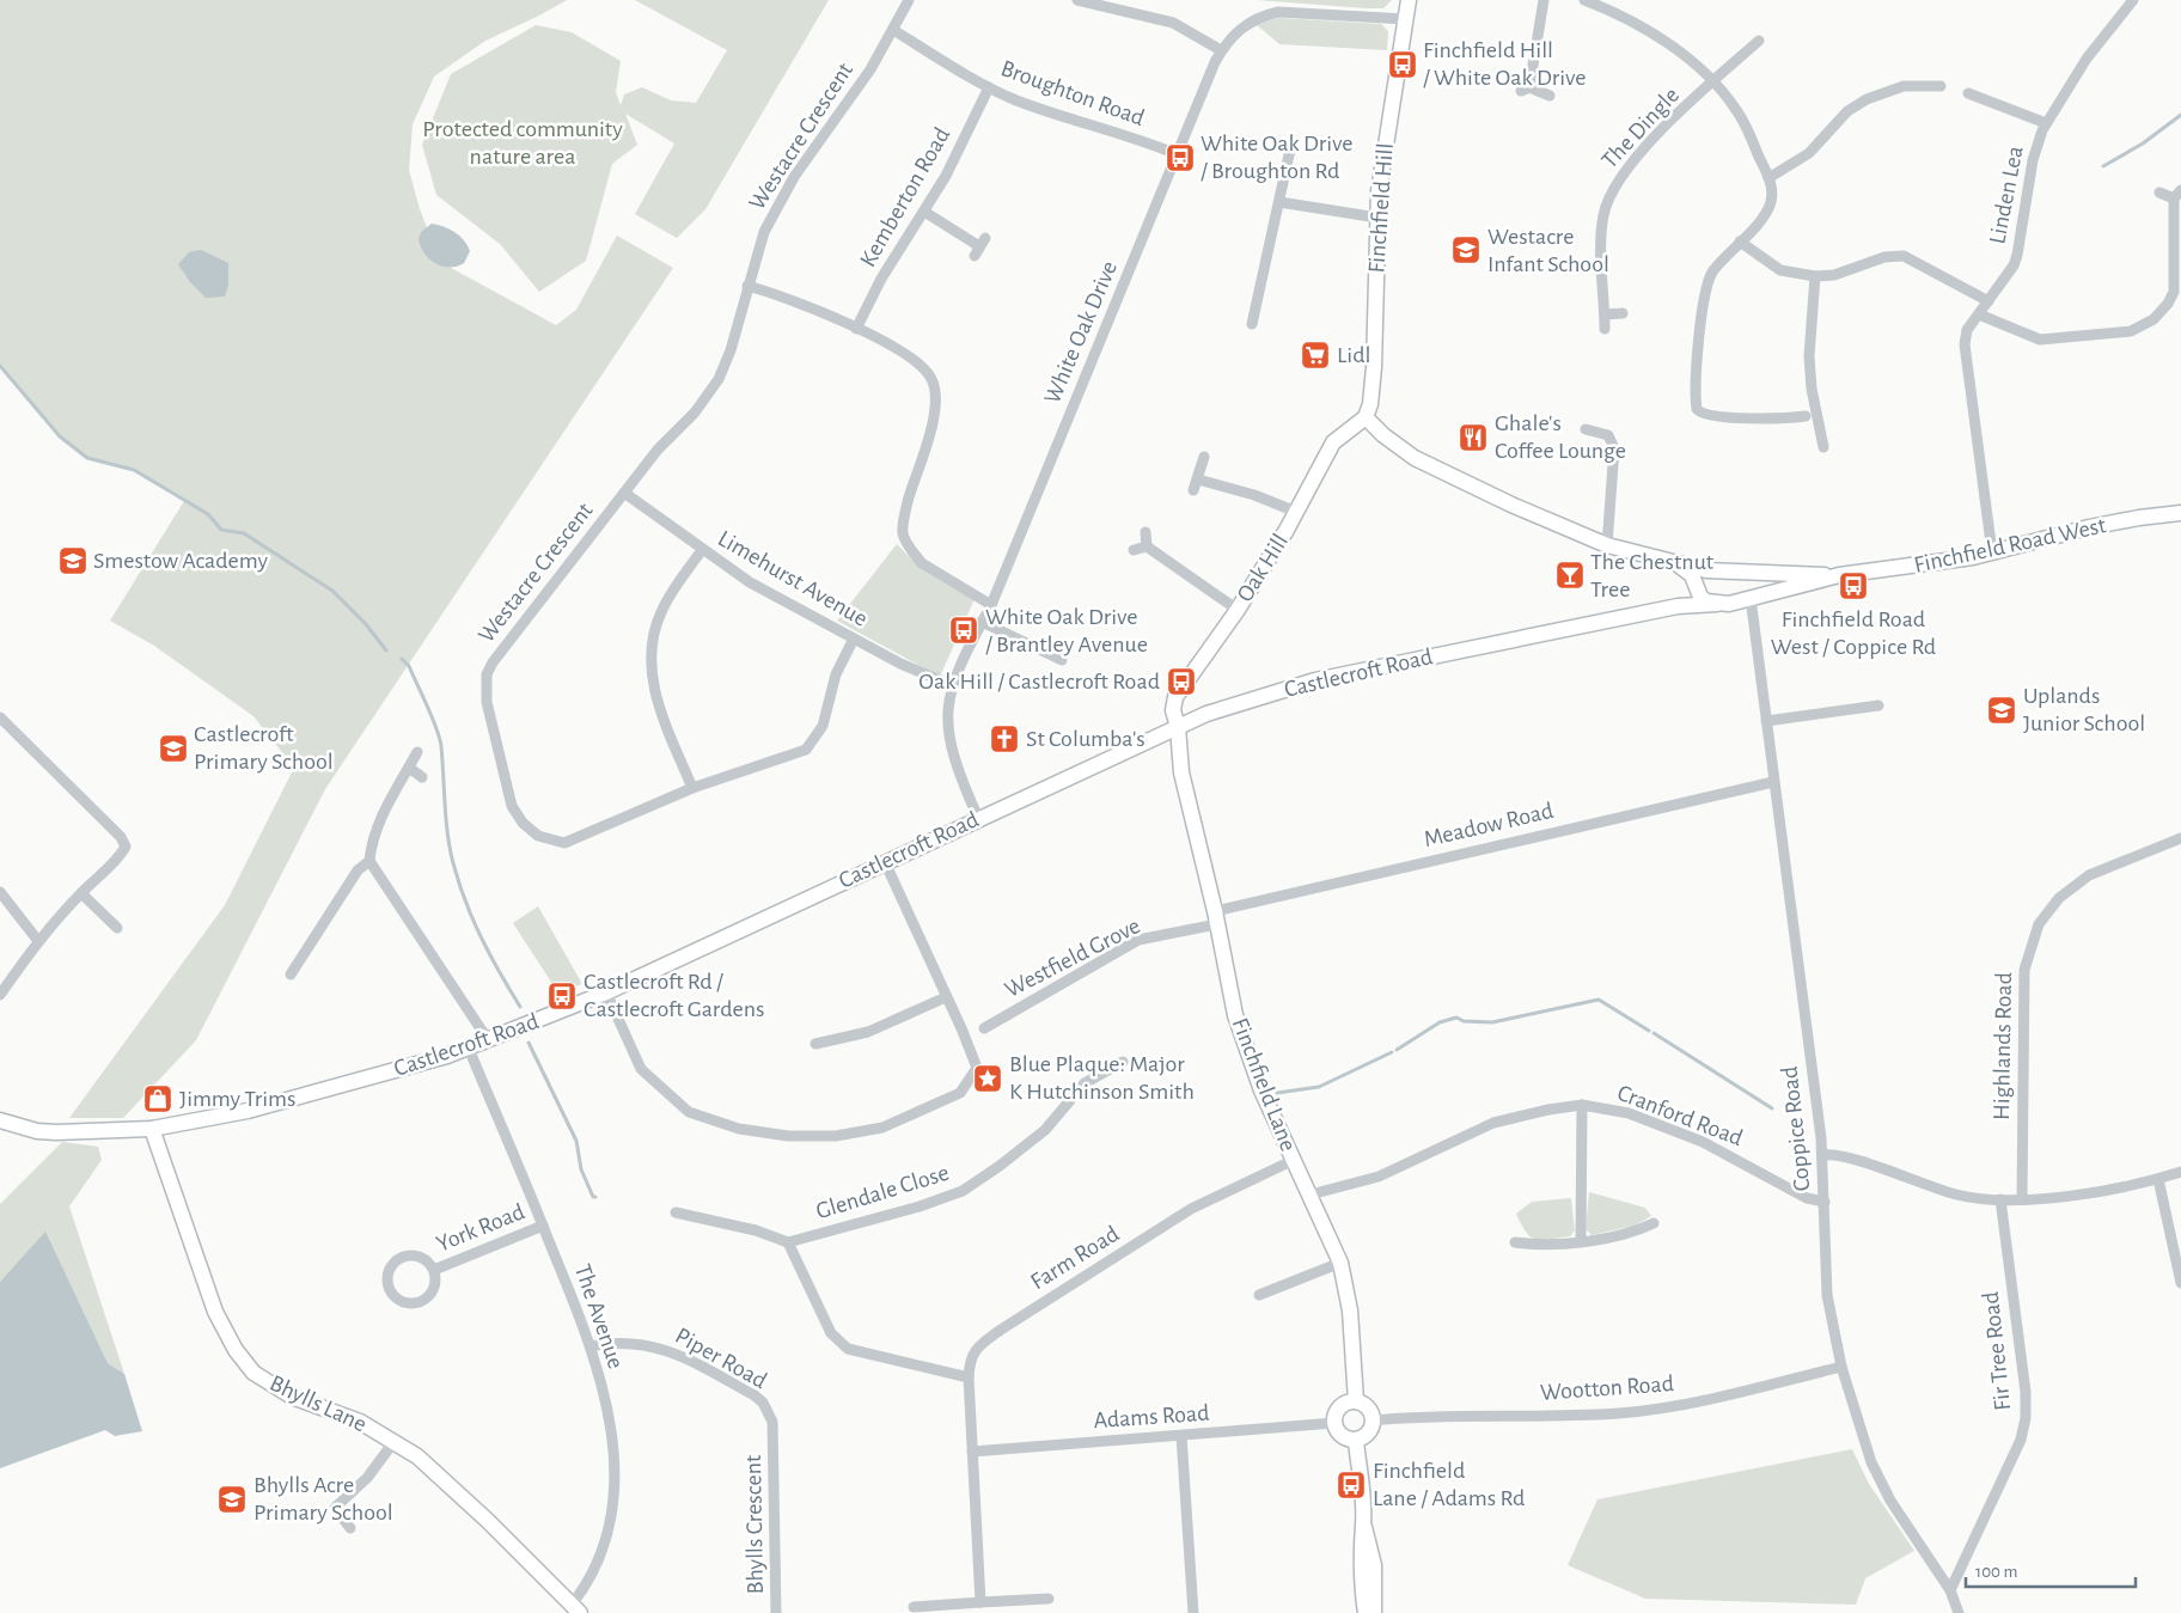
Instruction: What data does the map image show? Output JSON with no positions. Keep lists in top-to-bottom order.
{
  "streets": {
    "street": [
      "Broughton Road",
      "The Dingle",
      "Westacre Crescent",
      "Linden Lea",
      "Kemberton Road",
      "Finchfield Hill",
      "White Oak Drive",
      "Finchfield Road West",
      "Oak Hill",
      "Limehurst Avenue",
      "Castlecroft Road",
      "Meadow Road",
      "Westfield Grove",
      "Highlands Road",
      "Finchfield Lane",
      "Cranford Road",
      "Coppice Road",
      "Glendale Close",
      "York Road",
      "Farm Road",
      "The Avenue",
      "Fir Tree Road",
      "Piper Road",
      "Wootton Road",
      "Bhylls Lane",
      "Adams Road",
      "Bhylls Crescent"
    ]
  },
  "crossings": [
    ["Broughton Road", "Westacre Crescent"],
    ["Broughton Road", "Kemberton Road"],
    ["Broughton Road", "White Oak Drive"],
    ["Westacre Crescent", "Limehurst Avenue"],
    ["Linden Lea", "Finchfield Road West"],
    ["Finchfield Hill", "White Oak Drive"],
    ["Finchfield Hill", "Oak Hill"],
    ["White Oak Drive", "Limehurst Avenue"],
    ["White Oak Drive", "Castlecroft Road"],
    ["Finchfield Road West", "Coppice Road"],
    ["Oak Hill", "Castlecroft Road"],
    ["Oak Hill", "Finchfield Lane"],
    ["Castlecroft Road", "Finchfield Lane"],
    ["Castlecroft Road", "The Avenue"],
    ["Castlecroft Road", "Bhylls Lane"],
    ["Meadow Road", "Westfield Grove"],
    ["Meadow Road", "Finchfield Lane"],
    ["Meadow Road", "Coppice Road"],
    ["Westfield Grove", "Finchfield Lane"],
    ["Finchfield Lane", "Cranford Road"],
    ["Finchfield Lane", "Farm Road"],
    ["Finchfield Lane", "Wootton Road"],
    ["Finchfield Lane", "Adams Road"],
    ["Cranford Road", "Coppice Road"],
    ["Coppice Road", "Fir Tree Road"],
    ["Coppice Road", "Wootton Road"],
    ["York Road", "The Avenue"],
    ["Farm Road", "Adams Road"],
    ["The Avenue", "Piper Road"],
    ["The Avenue", "Bhylls Lane"],
    ["Piper Road", "Bhylls Crescent"],
    ["Wootton Road", "Adams Road"]
  ],
  "parks": ["Protected community nature area"],
  "places": {
    "bus stop": [
      "Finchfield Hill / White Oak Drive",
      "White Oak Drive / Broughton Rd",
      "Finchfield Road West / Coppice Rd",
      "White Oak Drive / Brantley Avenue",
      "Oak Hill / Castlecroft Road",
      "Castlecroft Rd / Castlecroft Gardens",
      "Finchfield Lane / Adams Rd"
    ],
    "school or university": [
      "Westacre Infant School",
      "Smestow Academy",
      "Uplands Junior School",
      "Castlecroft Primary School",
      "Bhylls Acre Primary School"
    ],
    "supermarket": ["Lidl"],
    "restaurant": ["Ghale's Coffee Lounge"],
    "bar": ["The Chestnut Tree"],
    "church": ["St Columba's"],
    "place": ["Blue Plaque: Major K Hutchinson Smith"],
    "shop": ["Jimmy Trims"]
  },
  "scale_bar": "100 m"
}
